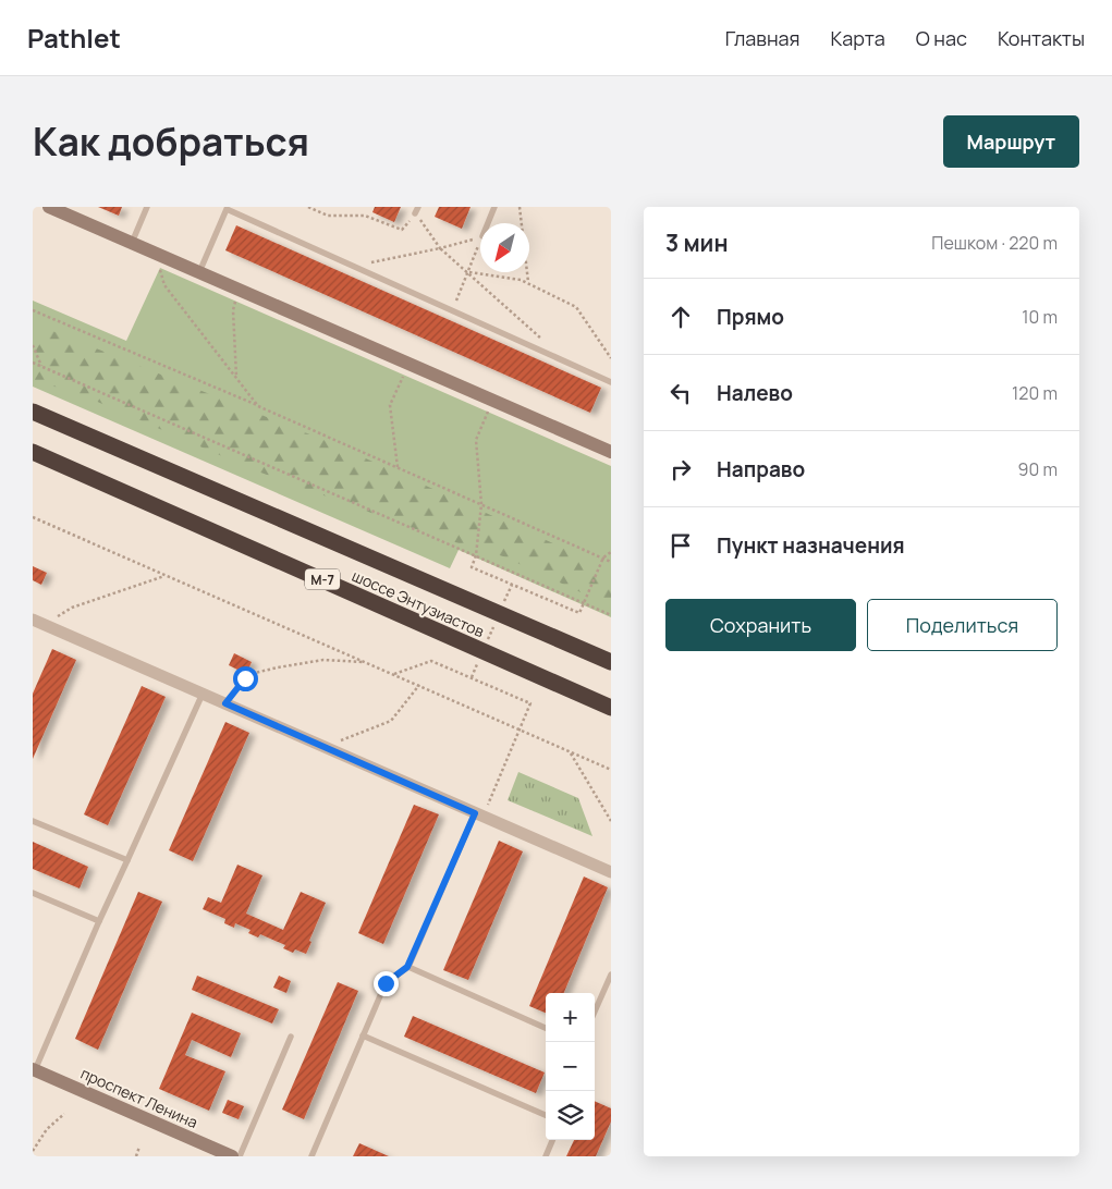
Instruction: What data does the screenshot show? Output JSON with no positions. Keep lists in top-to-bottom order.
{
  "streets": {
    "highway": ["М-7", "шоссе Энтузиастов"],
    "street": ["проспект Ленина"]
  },
  "north": "bottom left",
  "page": {
    "header": "Pathlet",
    "nav": [
      "Главная",
      "Карта",
      "О нас",
      "Контакты"
    ],
    "title": "Как добраться",
    "buttons": [
      "Маршрут",
      ["Сохранить", "Поделиться"]
    ],
    "heading": ["3 мин", "Пешком · 220 m"],
    "list": [
      ["Прямо", "10 m"],
      ["Налево", "120 m"],
      ["Направо", "90 m"],
      "Пункт назначения"
    ],
    "map_buttons": ["+", "−"]
  }
}
